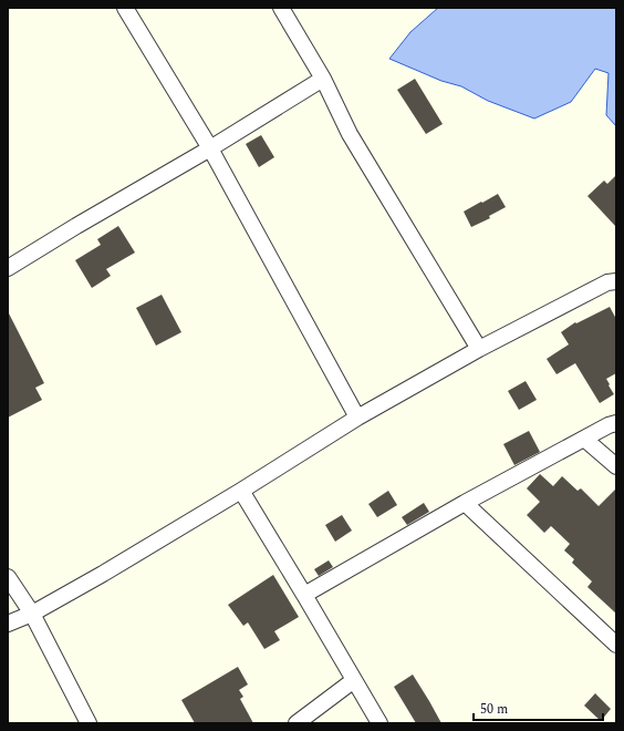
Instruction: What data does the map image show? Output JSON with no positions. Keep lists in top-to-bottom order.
{
  "scale_bar": "50 m"
}
